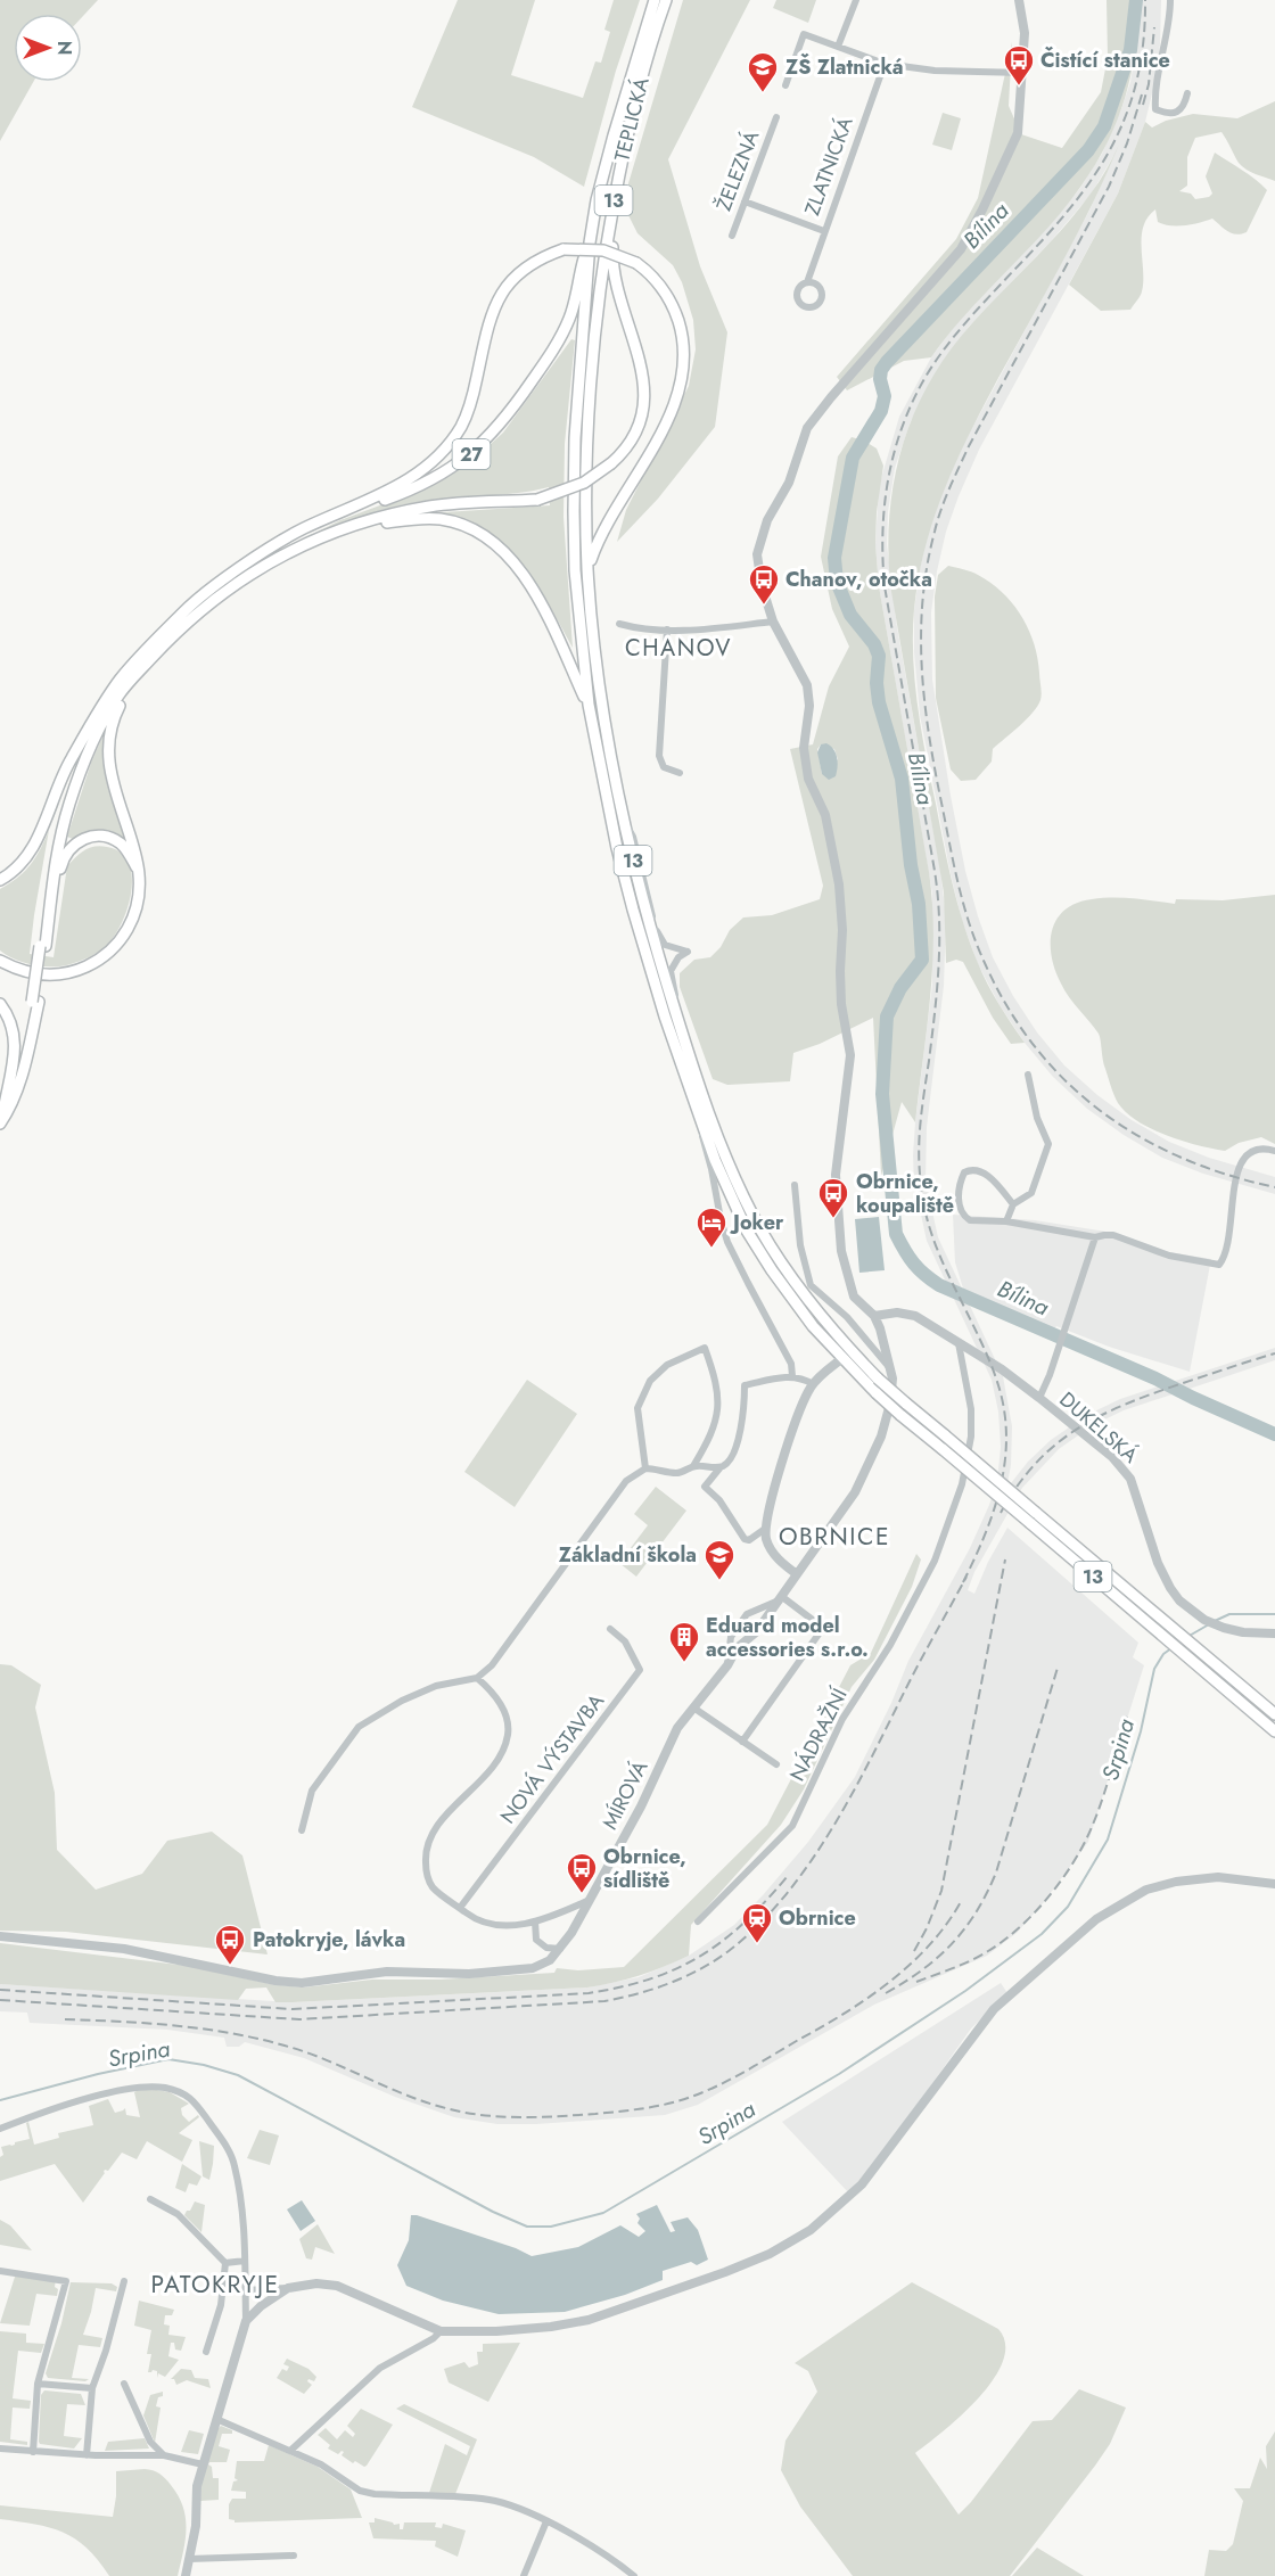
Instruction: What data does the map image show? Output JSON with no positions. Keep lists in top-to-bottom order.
{
  "streets": {
    "highway": ["TEPLICKÁ", "13", "27"],
    "street": [
      "ZLATNICKÁ",
      "ŽELEZNÁ",
      "DUKELSKÁ",
      "NÁDRAŽNÍ",
      "NOVÁ VÝSTAVBA",
      "MÍROVÁ"
    ]
  },
  "crossings": [
    ["TEPLICKÁ", "13"],
    ["TEPLICKÁ", "27"],
    ["DUKELSKÁ", "NÁDRAŽNÍ"],
    ["NOVÁ VÝSTAVBA", "MÍROVÁ"]
  ],
  "districts": ["CHANOV", "OBRNICE", "PATOKRYJE"],
  "water": ["Bílina", "Srpina"],
  "places": {
    "bus stop": [
      "Čistící stanice",
      "Chanov, otočka",
      "Obrnice, koupaliště",
      "Obrnice, sídliště",
      "Patokryje, lávka"
    ],
    "school or university": ["ZŠ Zlatnická", "Základní škola"],
    "hotel": ["Joker"],
    "building": ["Eduard model accessories s.r.o."],
    "station": ["Obrnice"]
  },
  "north": "right"
}
